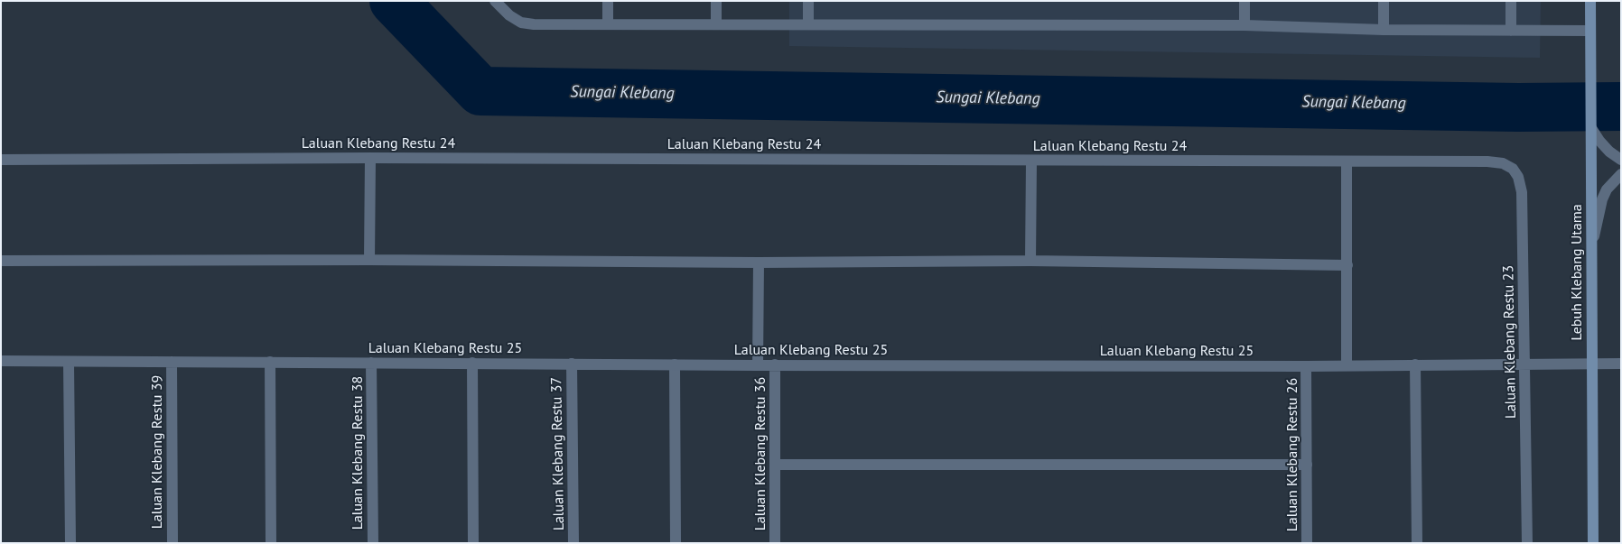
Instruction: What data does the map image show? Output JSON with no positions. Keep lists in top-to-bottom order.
{
  "streets": {
    "street": [
      "Laluan Klebang Restu 24",
      "Lebuh Klebang Utama",
      "Laluan Klebang Restu 23",
      "Laluan Klebang Restu 25",
      "Laluan Klebang Restu 39",
      "Laluan Klebang Restu 38",
      "Laluan Klebang Restu 37",
      "Laluan Klebang Restu 36",
      "Laluan Klebang Restu 26"
    ]
  },
  "crossings": [
    ["Laluan Klebang Restu 24", "Laluan Klebang Restu 23"],
    ["Lebuh Klebang Utama", "Laluan Klebang Restu 25"],
    ["Laluan Klebang Restu 23", "Laluan Klebang Restu 25"],
    ["Laluan Klebang Restu 25", "Laluan Klebang Restu 39"],
    ["Laluan Klebang Restu 25", "Laluan Klebang Restu 38"],
    ["Laluan Klebang Restu 25", "Laluan Klebang Restu 37"],
    ["Laluan Klebang Restu 25", "Laluan Klebang Restu 36"],
    ["Laluan Klebang Restu 25", "Laluan Klebang Restu 26"]
  ],
  "water": ["Sungai Klebang"]
}
